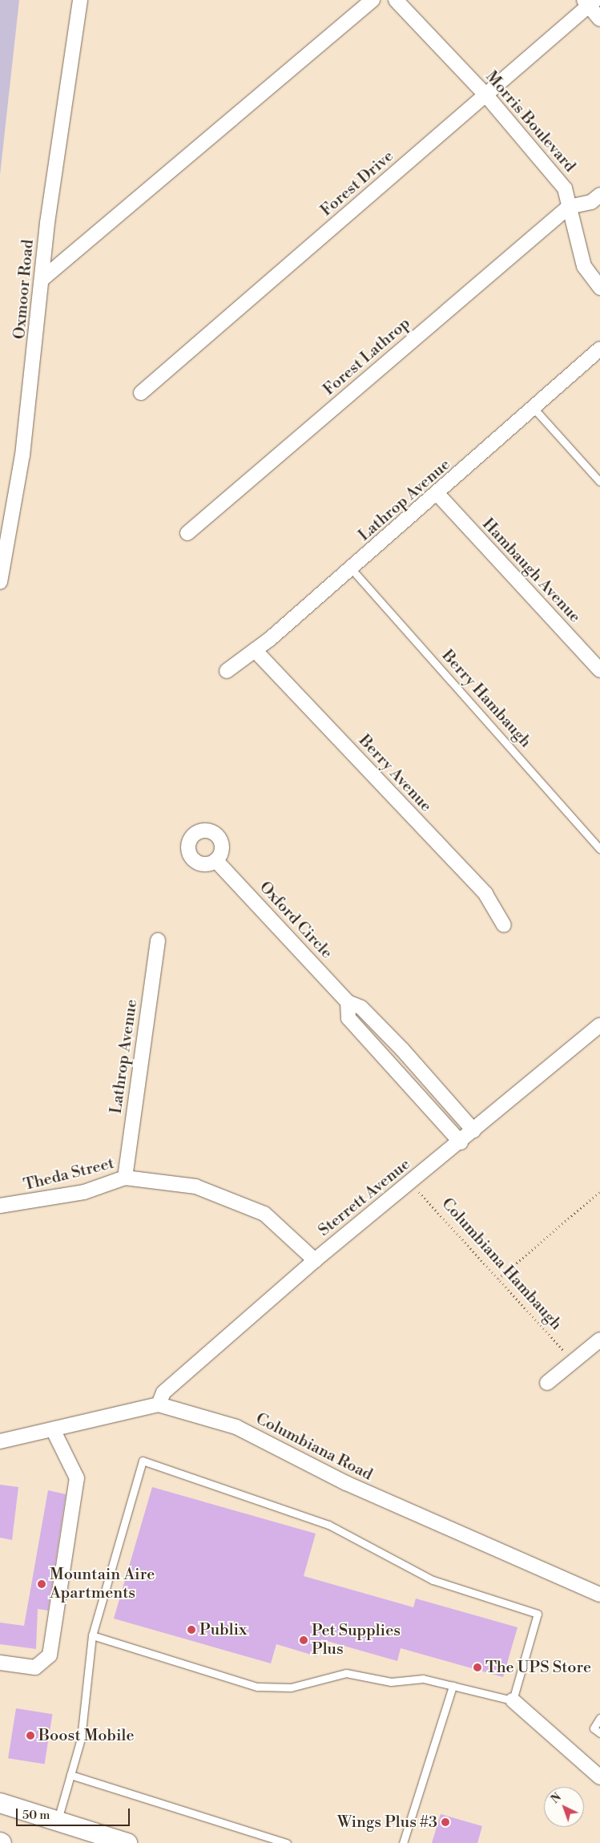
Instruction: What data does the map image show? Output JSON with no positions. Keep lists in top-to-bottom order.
{
  "streets": {
    "street": [
      "Morris Boulevard",
      "Forest Drive",
      "Oxmoor Road",
      "Forest Lathrop",
      "Lathrop Avenue",
      "Hambaugh Avenue",
      "Berry Avenue",
      "Oxford Circle",
      "Theda Street",
      "Sterrett Avenue",
      "Columbiana Road"
    ],
    "lane": ["Berry Hambaugh"],
    "path": ["Columbiana Hambaugh"]
  },
  "crossings": [
    ["Morris Boulevard", "Forest Drive"],
    ["Morris Boulevard", "Forest Lathrop"],
    ["Lathrop Avenue", "Hambaugh Avenue"],
    ["Lathrop Avenue", "Berry Hambaugh"],
    ["Lathrop Avenue", "Berry Avenue"],
    ["Lathrop Avenue", "Theda Street"],
    ["Oxford Circle", "Sterrett Avenue"],
    ["Theda Street", "Sterrett Avenue"],
    ["Sterrett Avenue", "Columbiana Hambaugh"],
    ["Sterrett Avenue", "Columbiana Road"]
  ],
  "places": [
    "Mountain Aire Apartments",
    "Publix",
    "Pet Supplies Plus",
    "The UPS Store",
    "Boost Mobile",
    "Wings Plus #3"
  ],
  "scale_bar": "50 m",
  "north": "top left"
}
